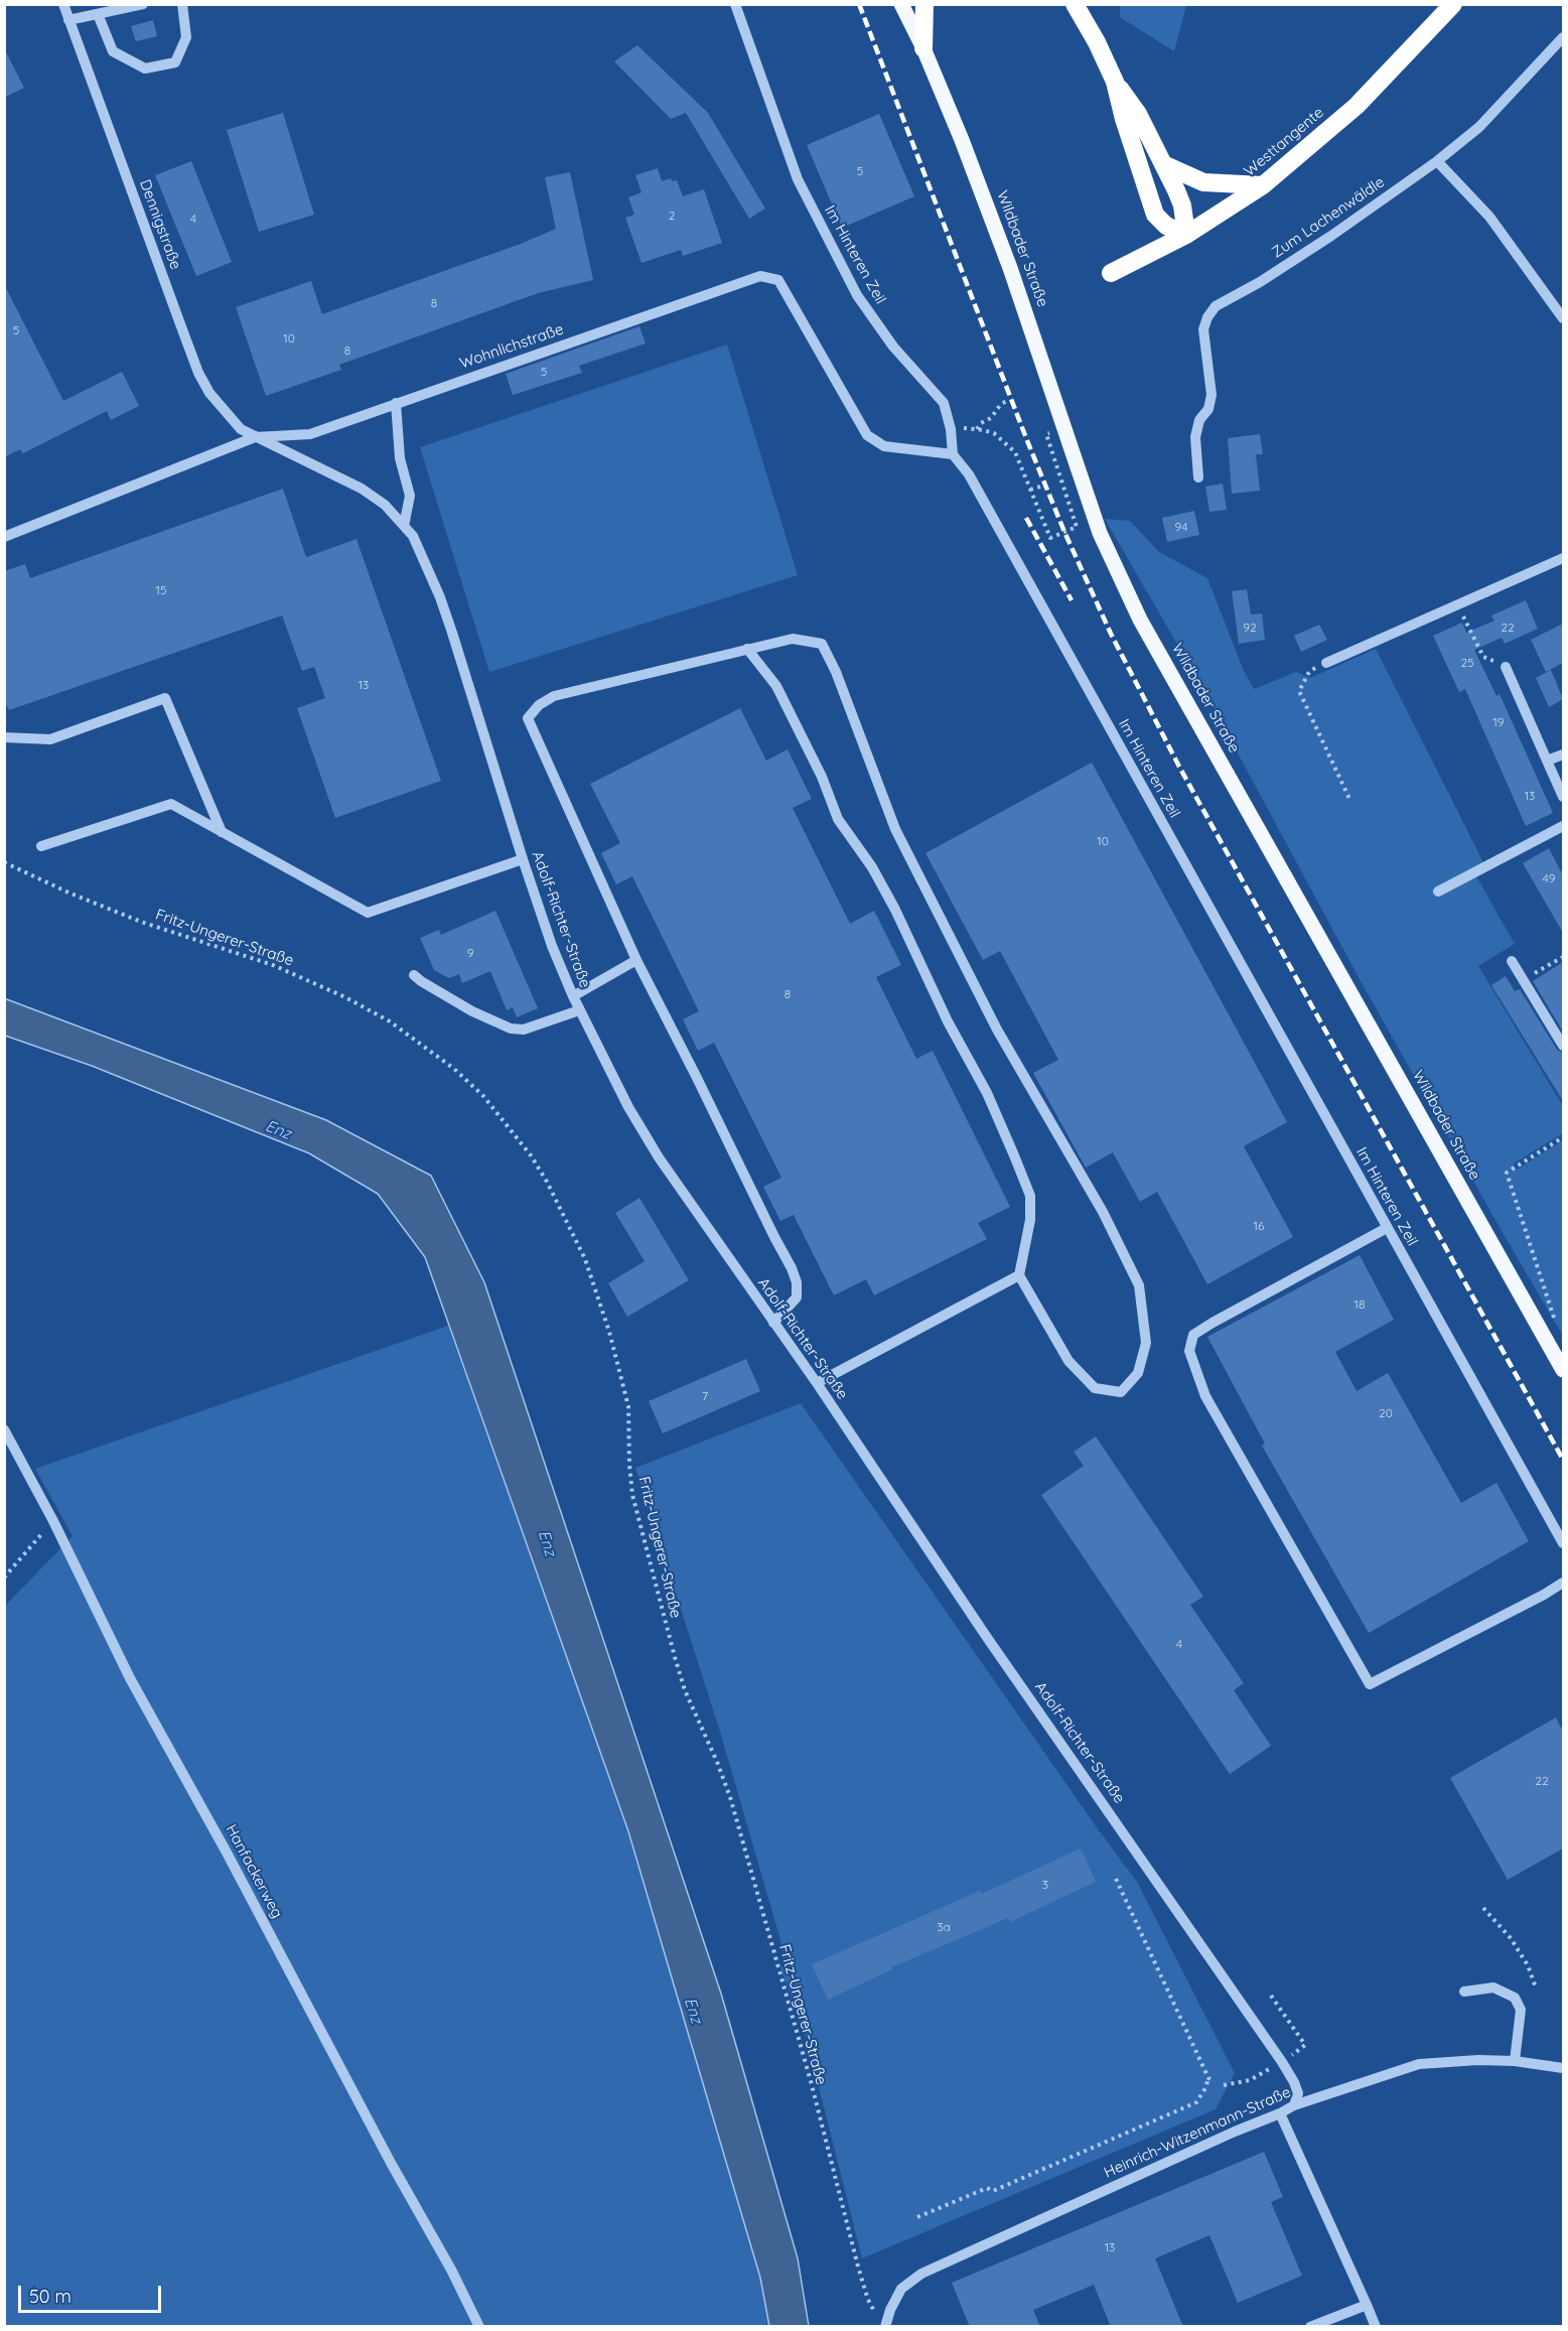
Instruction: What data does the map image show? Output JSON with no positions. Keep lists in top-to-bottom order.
{
  "streets": {
    "highway": ["Westtangente"],
    "main road": ["Wildbader Straße"],
    "street": [
      "Zum Lachenwäldle",
      "Dennigstraße",
      "Im Hinteren Zeil",
      "Wohnlichstraße",
      "Adolf-Richter-Straße",
      "Hanfackerweg",
      "Heinrich-Witzenmann-Straße"
    ],
    "path": ["Fritz-Ungerer-Straße"]
  },
  "crossings": [
    ["Dennigstraße", "Wohnlichstraße"],
    ["Dennigstraße", "Adolf-Richter-Straße"],
    ["Im Hinteren Zeil", "Wohnlichstraße"],
    ["Wohnlichstraße", "Adolf-Richter-Straße"],
    ["Adolf-Richter-Straße", "Heinrich-Witzenmann-Straße"],
    ["Fritz-Ungerer-Straße", "Heinrich-Witzenmann-Straße"]
  ],
  "water": ["Enz"],
  "house_numbers": [
    "5",
    "2",
    "4",
    "8",
    "5",
    "10",
    "8",
    "5",
    "94",
    "15",
    "92",
    "22",
    "25",
    "13",
    "19",
    "13",
    "10",
    "49",
    "9",
    "8",
    "16",
    "18",
    "7",
    "20",
    "4",
    "22",
    "3",
    "3a",
    "13"
  ],
  "scale_bar": "50 m"
}
